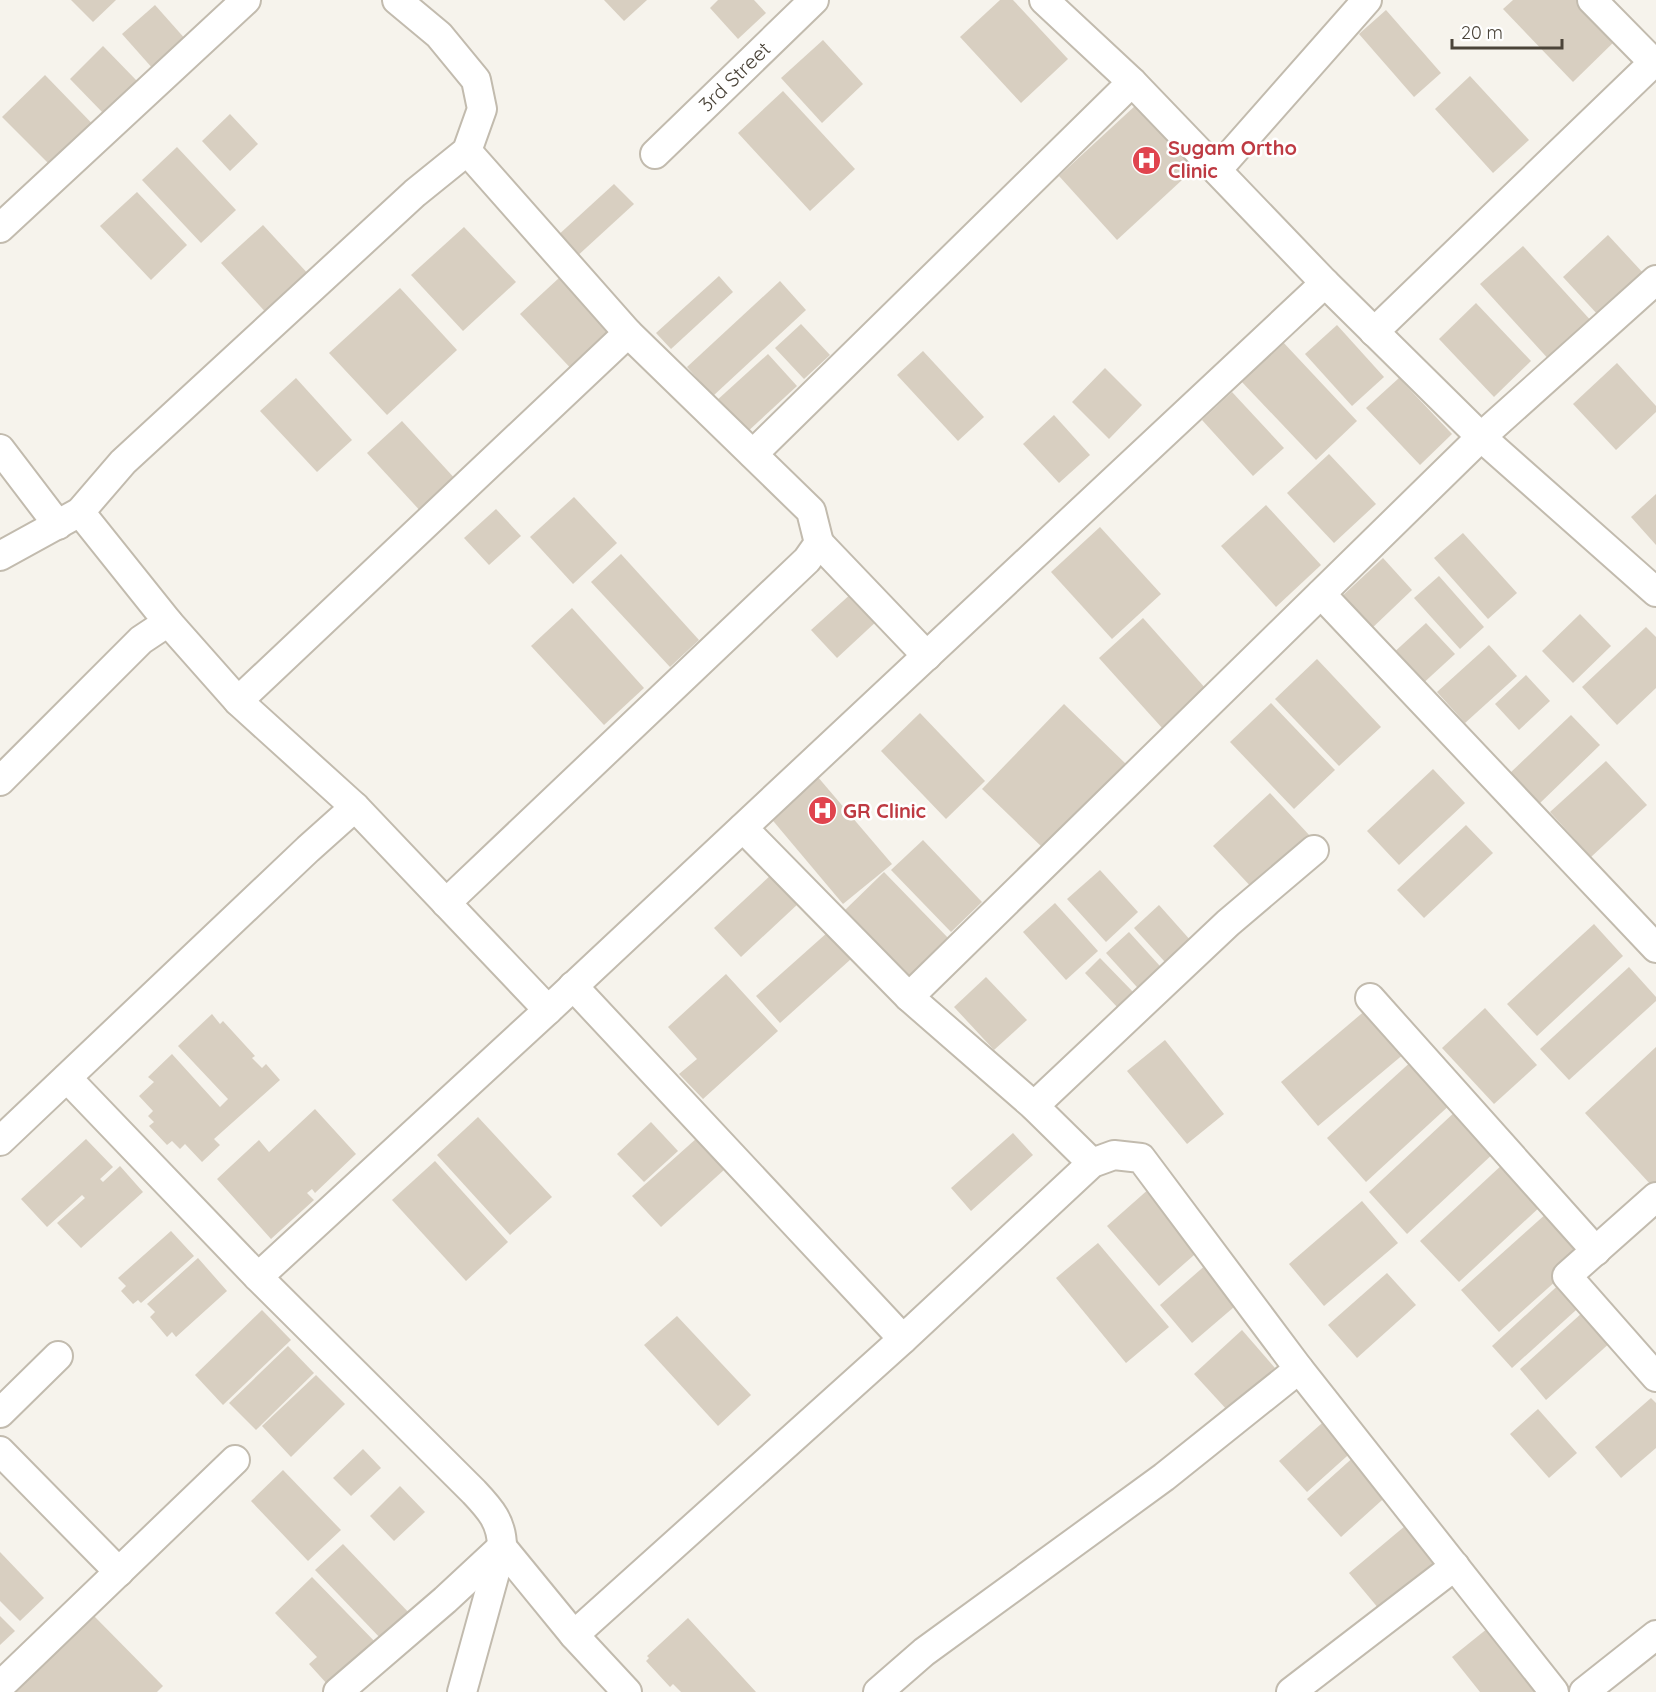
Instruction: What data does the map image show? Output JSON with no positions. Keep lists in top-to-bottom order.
{
  "streets": {
    "street": ["3rd Street"]
  },
  "places": {
    "hospital": ["Sugam Ortho Clinic", "GR Clinic"]
  },
  "scale_bar": "20 m"
}
